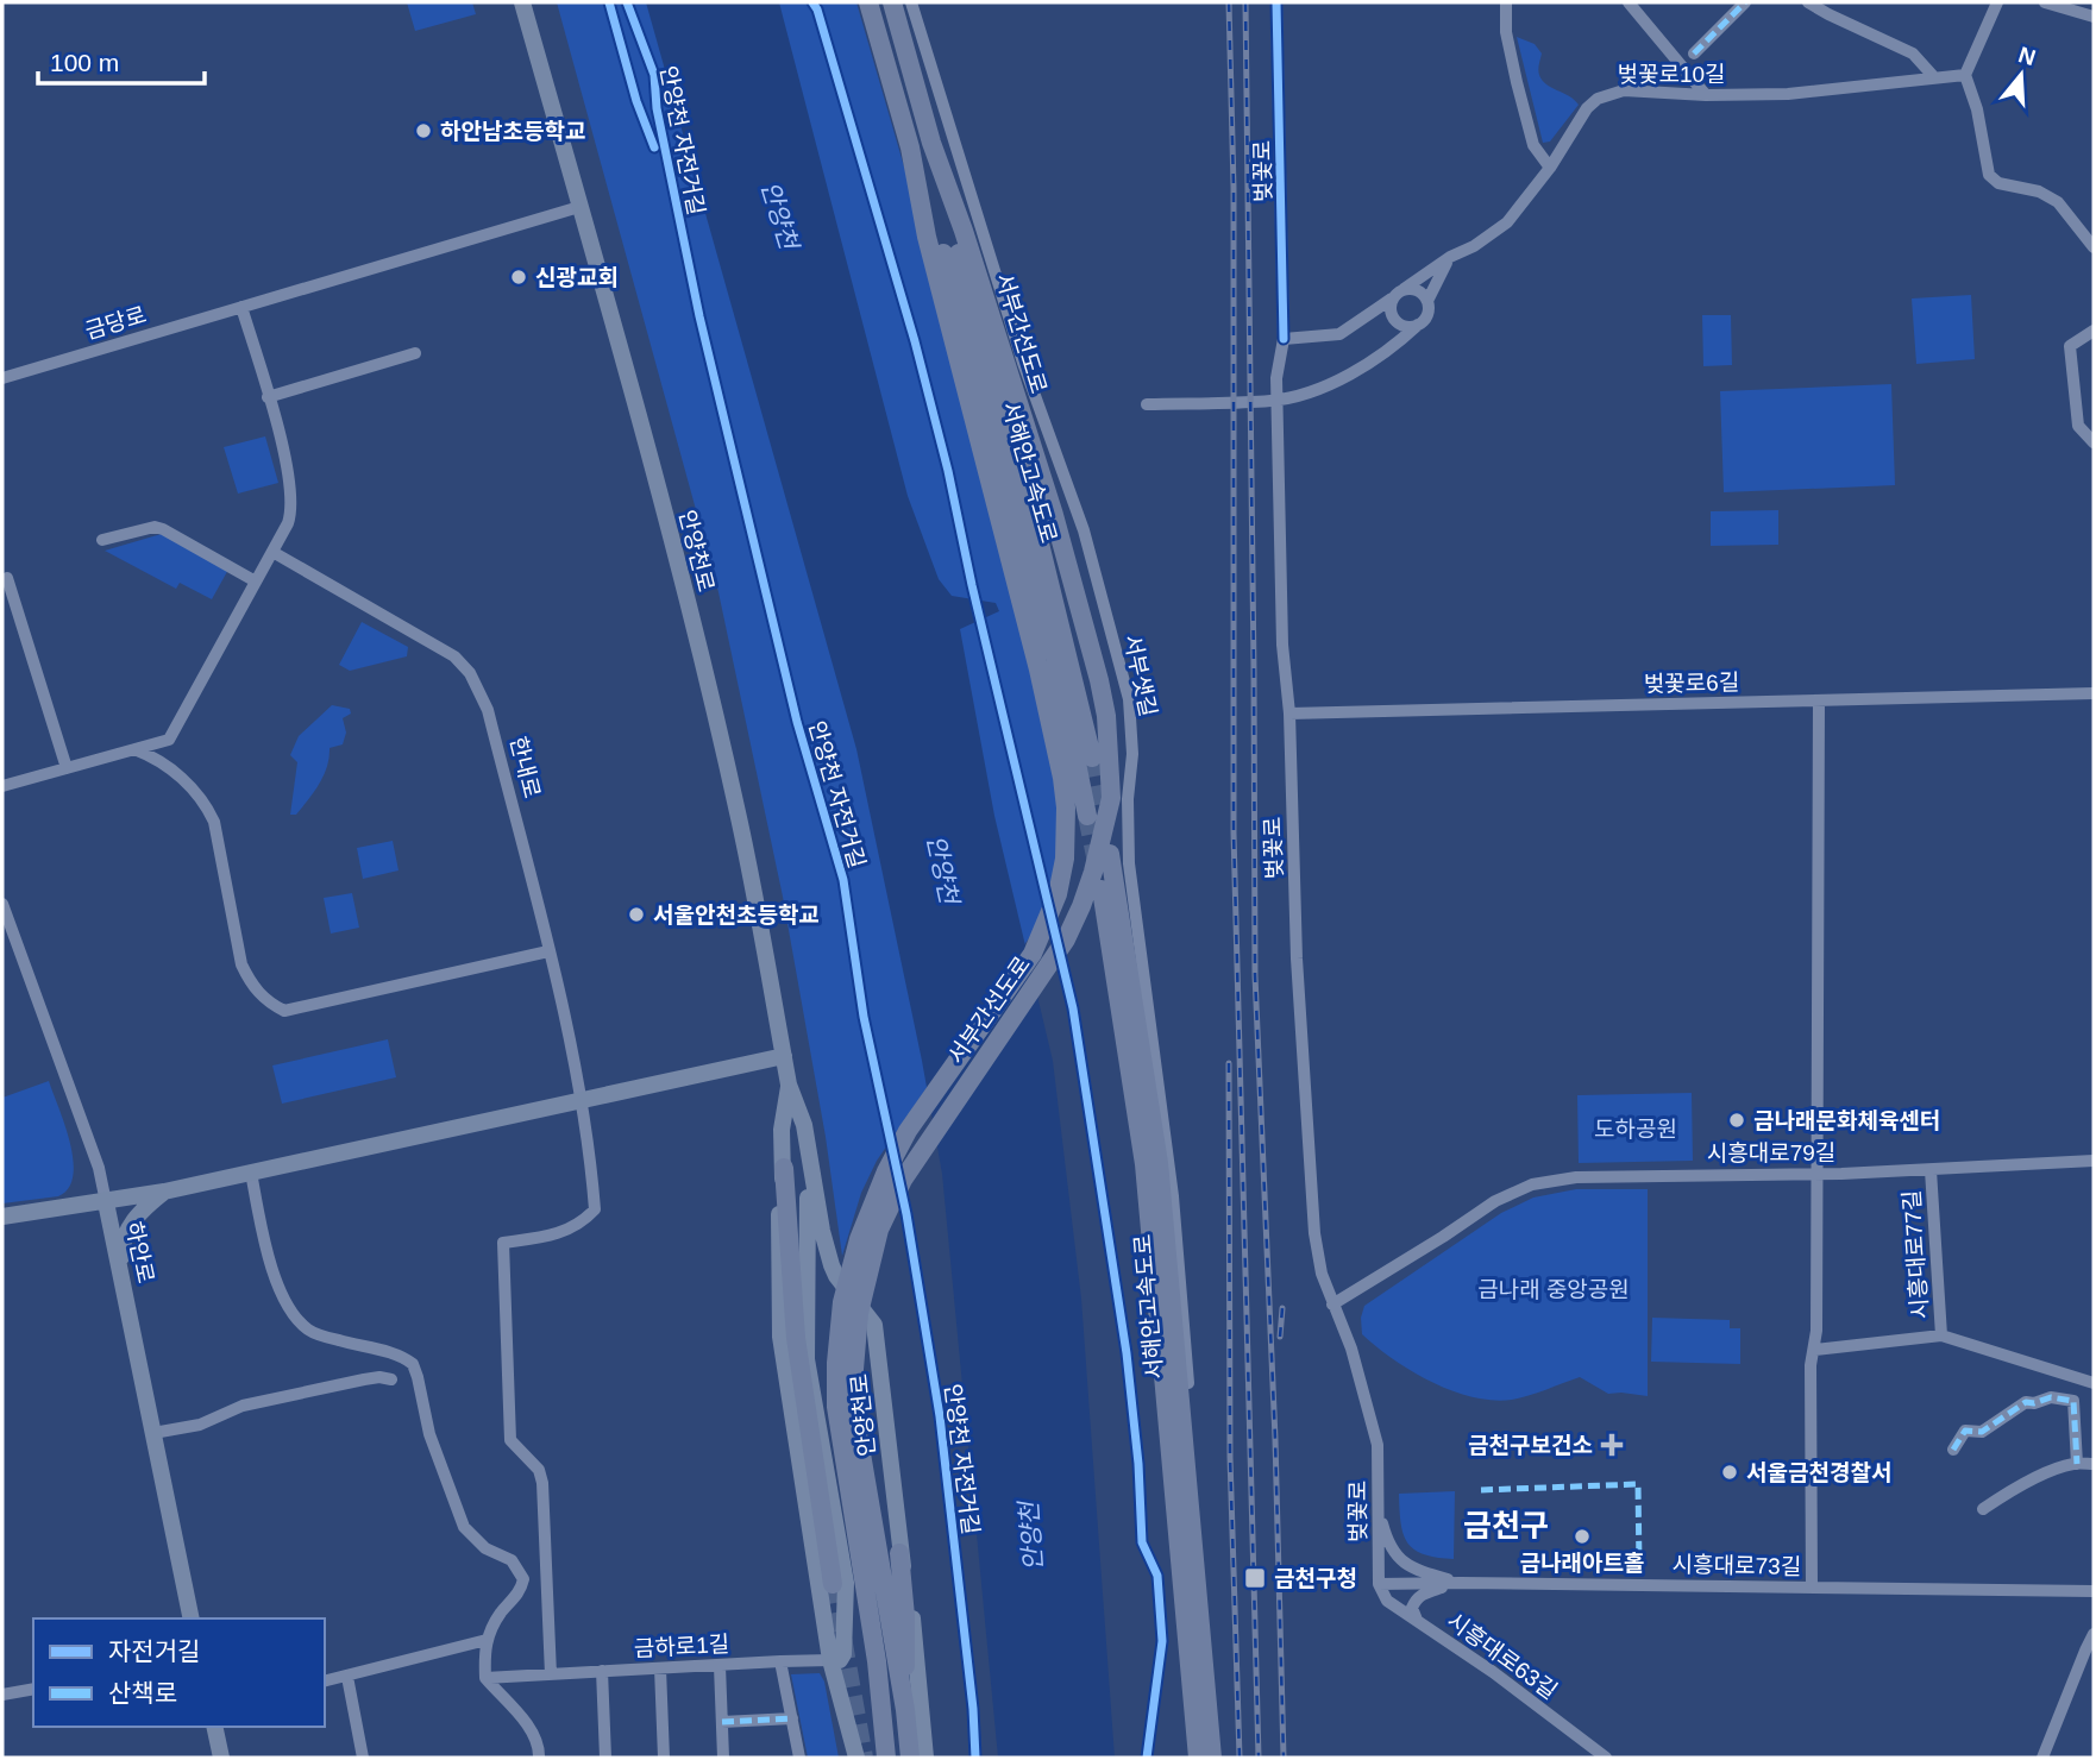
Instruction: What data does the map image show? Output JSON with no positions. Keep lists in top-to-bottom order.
{
  "streets": {
    "highway": ["서부간선도로", "서해안고속도로"],
    "main road": ["안양천로", "하안로"],
    "street": [
      "벚꽃로10길",
      "벚꽃로",
      "금당로",
      "서부샛길",
      "벚꽃로6길",
      "한내로",
      "시흥대로79길",
      "시흥대로77길",
      "시흥대로73길",
      "금하로1길",
      "시흥대로63길"
    ],
    "cycle path": ["안양천 자전거길"]
  },
  "crossings": [
    ["벚꽃로10길", "벚꽃로"],
    ["벚꽃로", "벚꽃로6길"],
    ["벚꽃로", "시흥대로79길"],
    ["벚꽃로", "시흥대로73길"],
    ["벚꽃로", "시흥대로63길"],
    ["금당로", "안양천로"],
    ["서부간선도로", "서해안고속도로"],
    ["안양천로", "금하로1길"],
    ["한내로", "금하로1길"],
    ["시흥대로79길", "시흥대로77길"],
    ["시흥대로73길", "시흥대로63길"]
  ],
  "districts": ["금천구"],
  "water": ["안양천"],
  "parks": ["도하공원", "금나래 중앙공원"],
  "places": {
    "other": [
      "하안남초등학교",
      "신광교회",
      "서울안천초등학교",
      "금나래문화체육센터",
      "서울금천경찰서",
      "금나래아트홀"
    ],
    "health": ["금천구보건소"],
    "transit": ["금천구청"]
  },
  "legend": ["자전거길", "산책로"],
  "scale_bar": "100 m",
  "north": "top"
}
